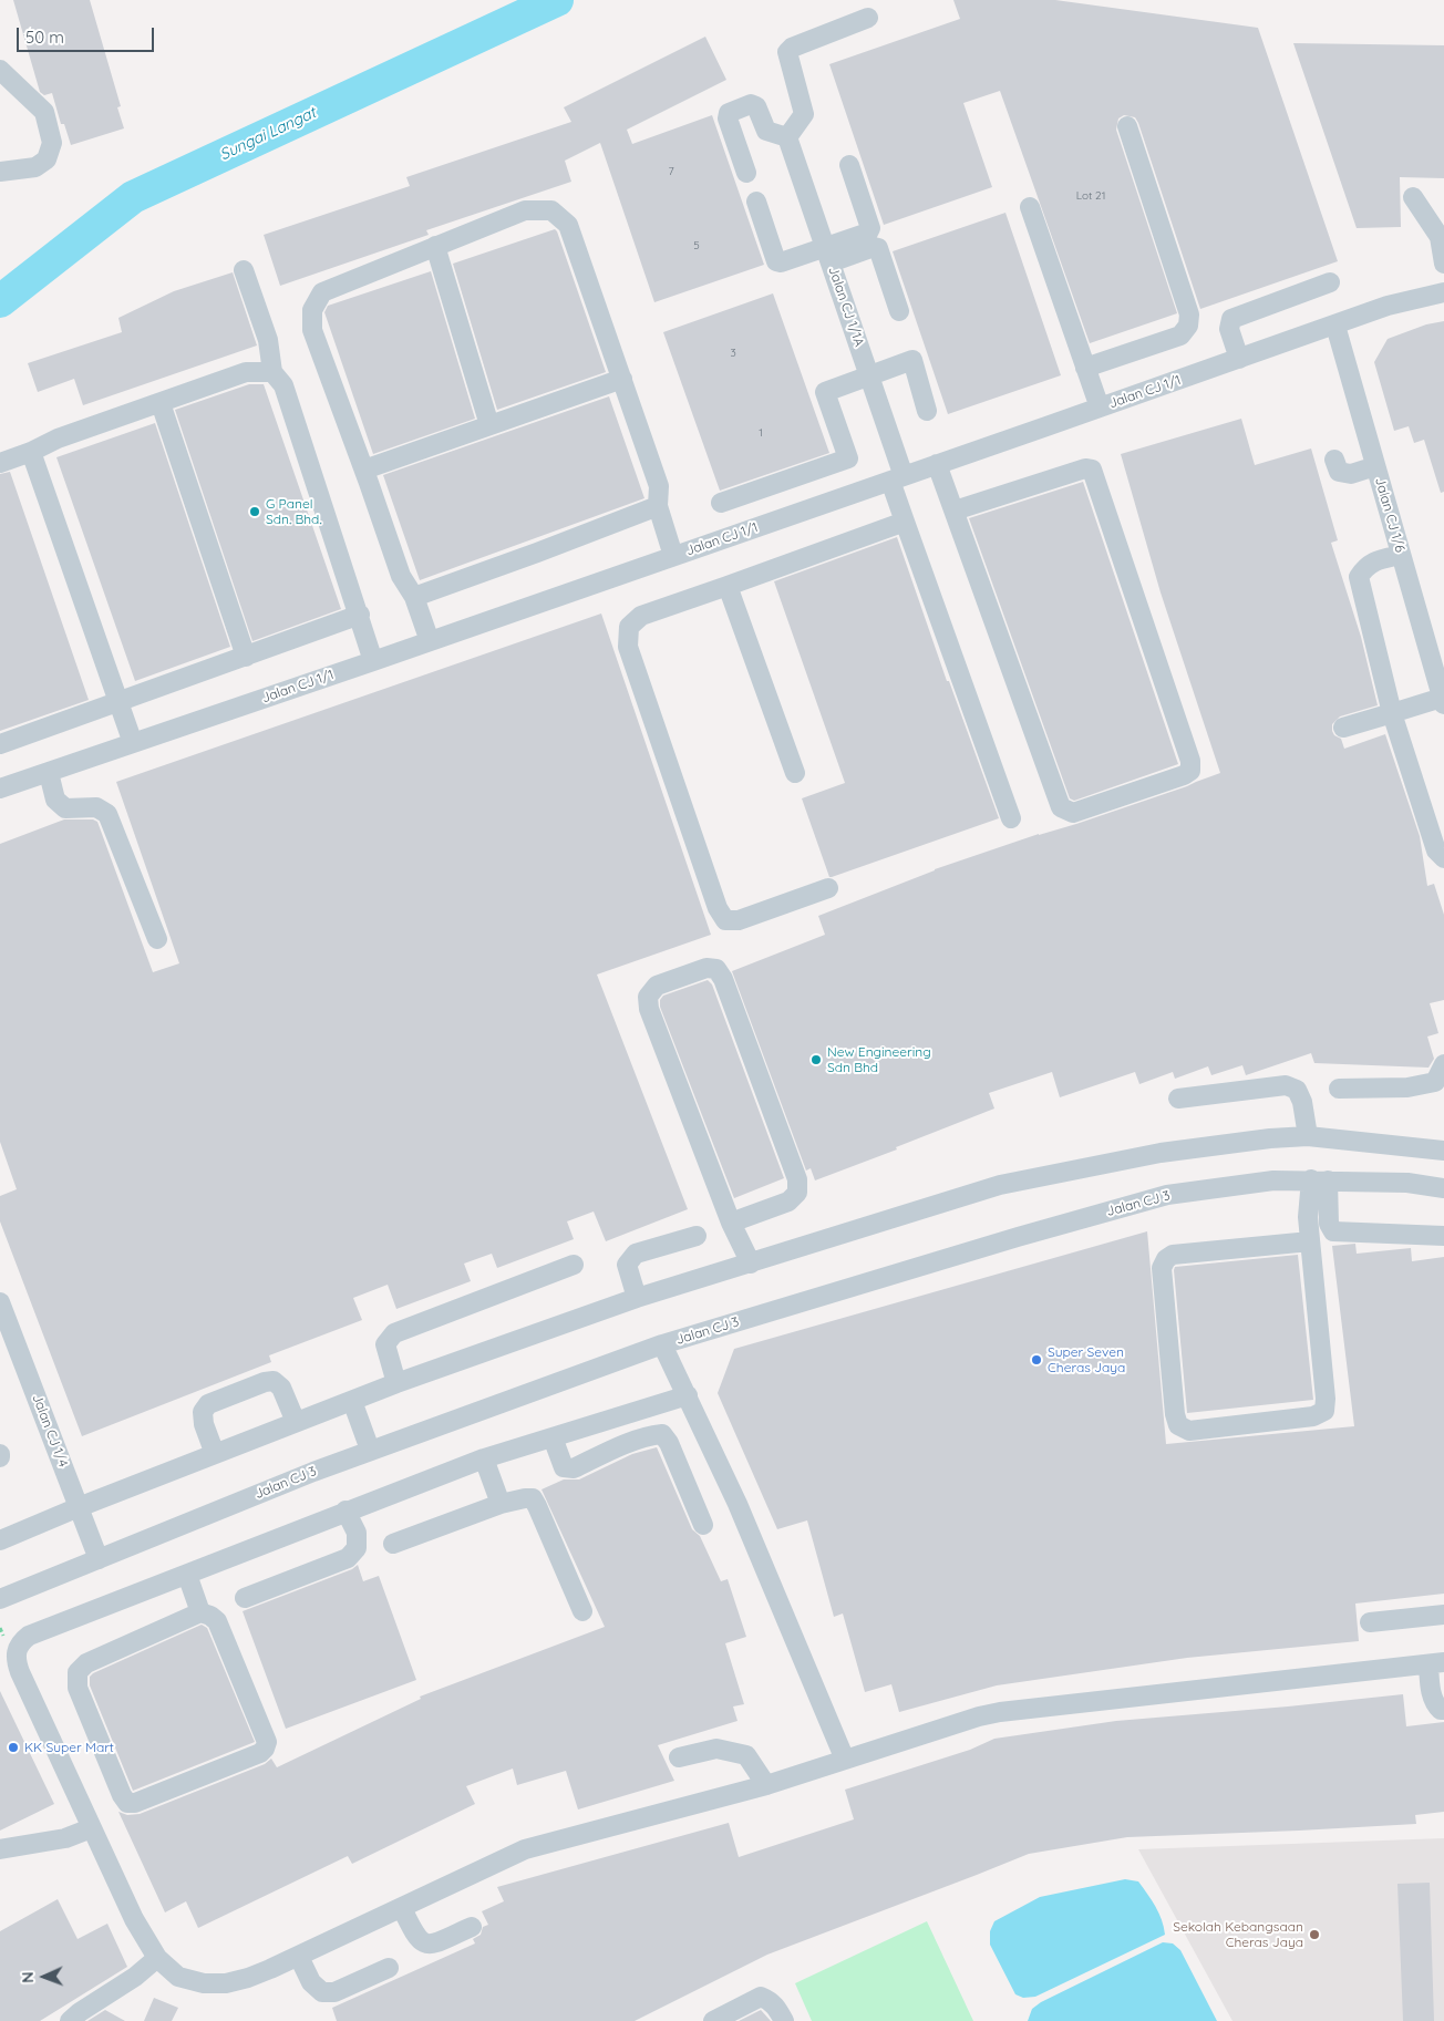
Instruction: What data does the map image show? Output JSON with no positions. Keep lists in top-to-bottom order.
{
  "streets": {
    "street": [
      "Jalan CJ 1/1A",
      "Jalan CJ 1/1",
      "Jalan CJ 1/6",
      "Jalan CJ 3",
      "Jalan CJ 1/4"
    ]
  },
  "crossings": [
    ["Jalan CJ 1/1A", "Jalan CJ 1/1"],
    ["Jalan CJ 1/1", "Jalan CJ 1/6"],
    ["Jalan CJ 3", "Jalan CJ 1/4"]
  ],
  "water": ["Sungai Langat"],
  "places": [
    "G Panel Sdn. Bhd.",
    "New Engineering Sdn Bhd",
    "Super Seven Cheras Jaya",
    "KK Super Mart",
    "Sekolah Kebangsaan Cheras Jaya"
  ],
  "house_numbers": [
    "7",
    "Lot 21",
    "5",
    "3",
    "1"
  ],
  "scale_bar": "50 m",
  "north": "left"
}
